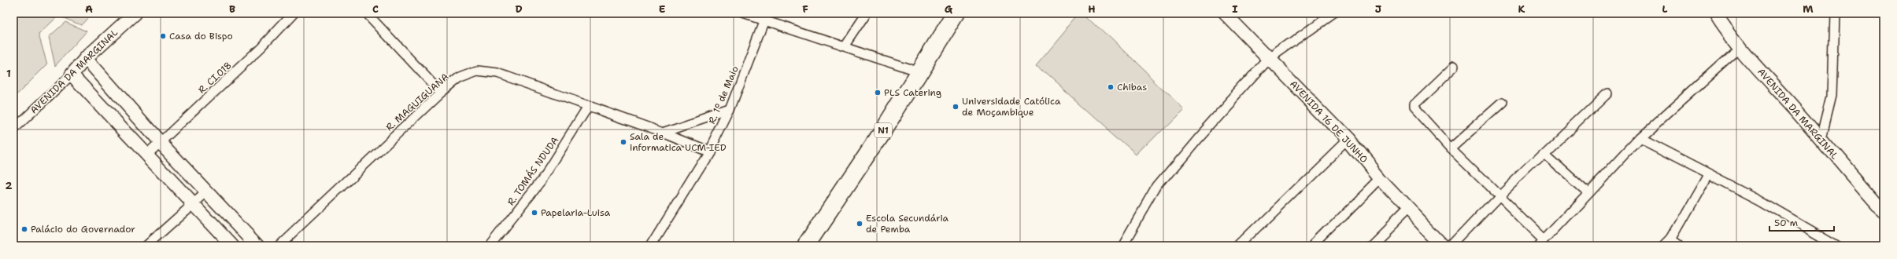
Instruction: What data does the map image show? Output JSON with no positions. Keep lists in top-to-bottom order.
{
  "streets": {
    "highway": ["N1"],
    "street": [
      "AVENIDA DA MARGINAL",
      "R. CI.018",
      "R. 1º de Maio",
      "R. MAGUIGUANA",
      "AVENIDA 16 DE JUNHO",
      "R. TOMÁS NDUDA"
    ]
  },
  "crossings": [
    ["R. 1º de Maio", "R. MAGUIGUANA"],
    ["R. MAGUIGUANA", "R. TOMÁS NDUDA"]
  ],
  "places": [
    "Casa do Bispo",
    "Chibas",
    "PLS Catering",
    "Universidade Católica de Moçambique",
    "Sala de informatica UCM-IED",
    "Papelaria-Luisa",
    "Escola Secundária de Pemba",
    "Palácio do Governador"
  ],
  "scale_bar": "50 m",
  "grid": {
    "columns": [
      "A",
      "B",
      "C",
      "D",
      "E",
      "F",
      "G",
      "H",
      "I",
      "J",
      "K",
      "L",
      "M"
    ],
    "rows": ["1", "2"]
  }
}
